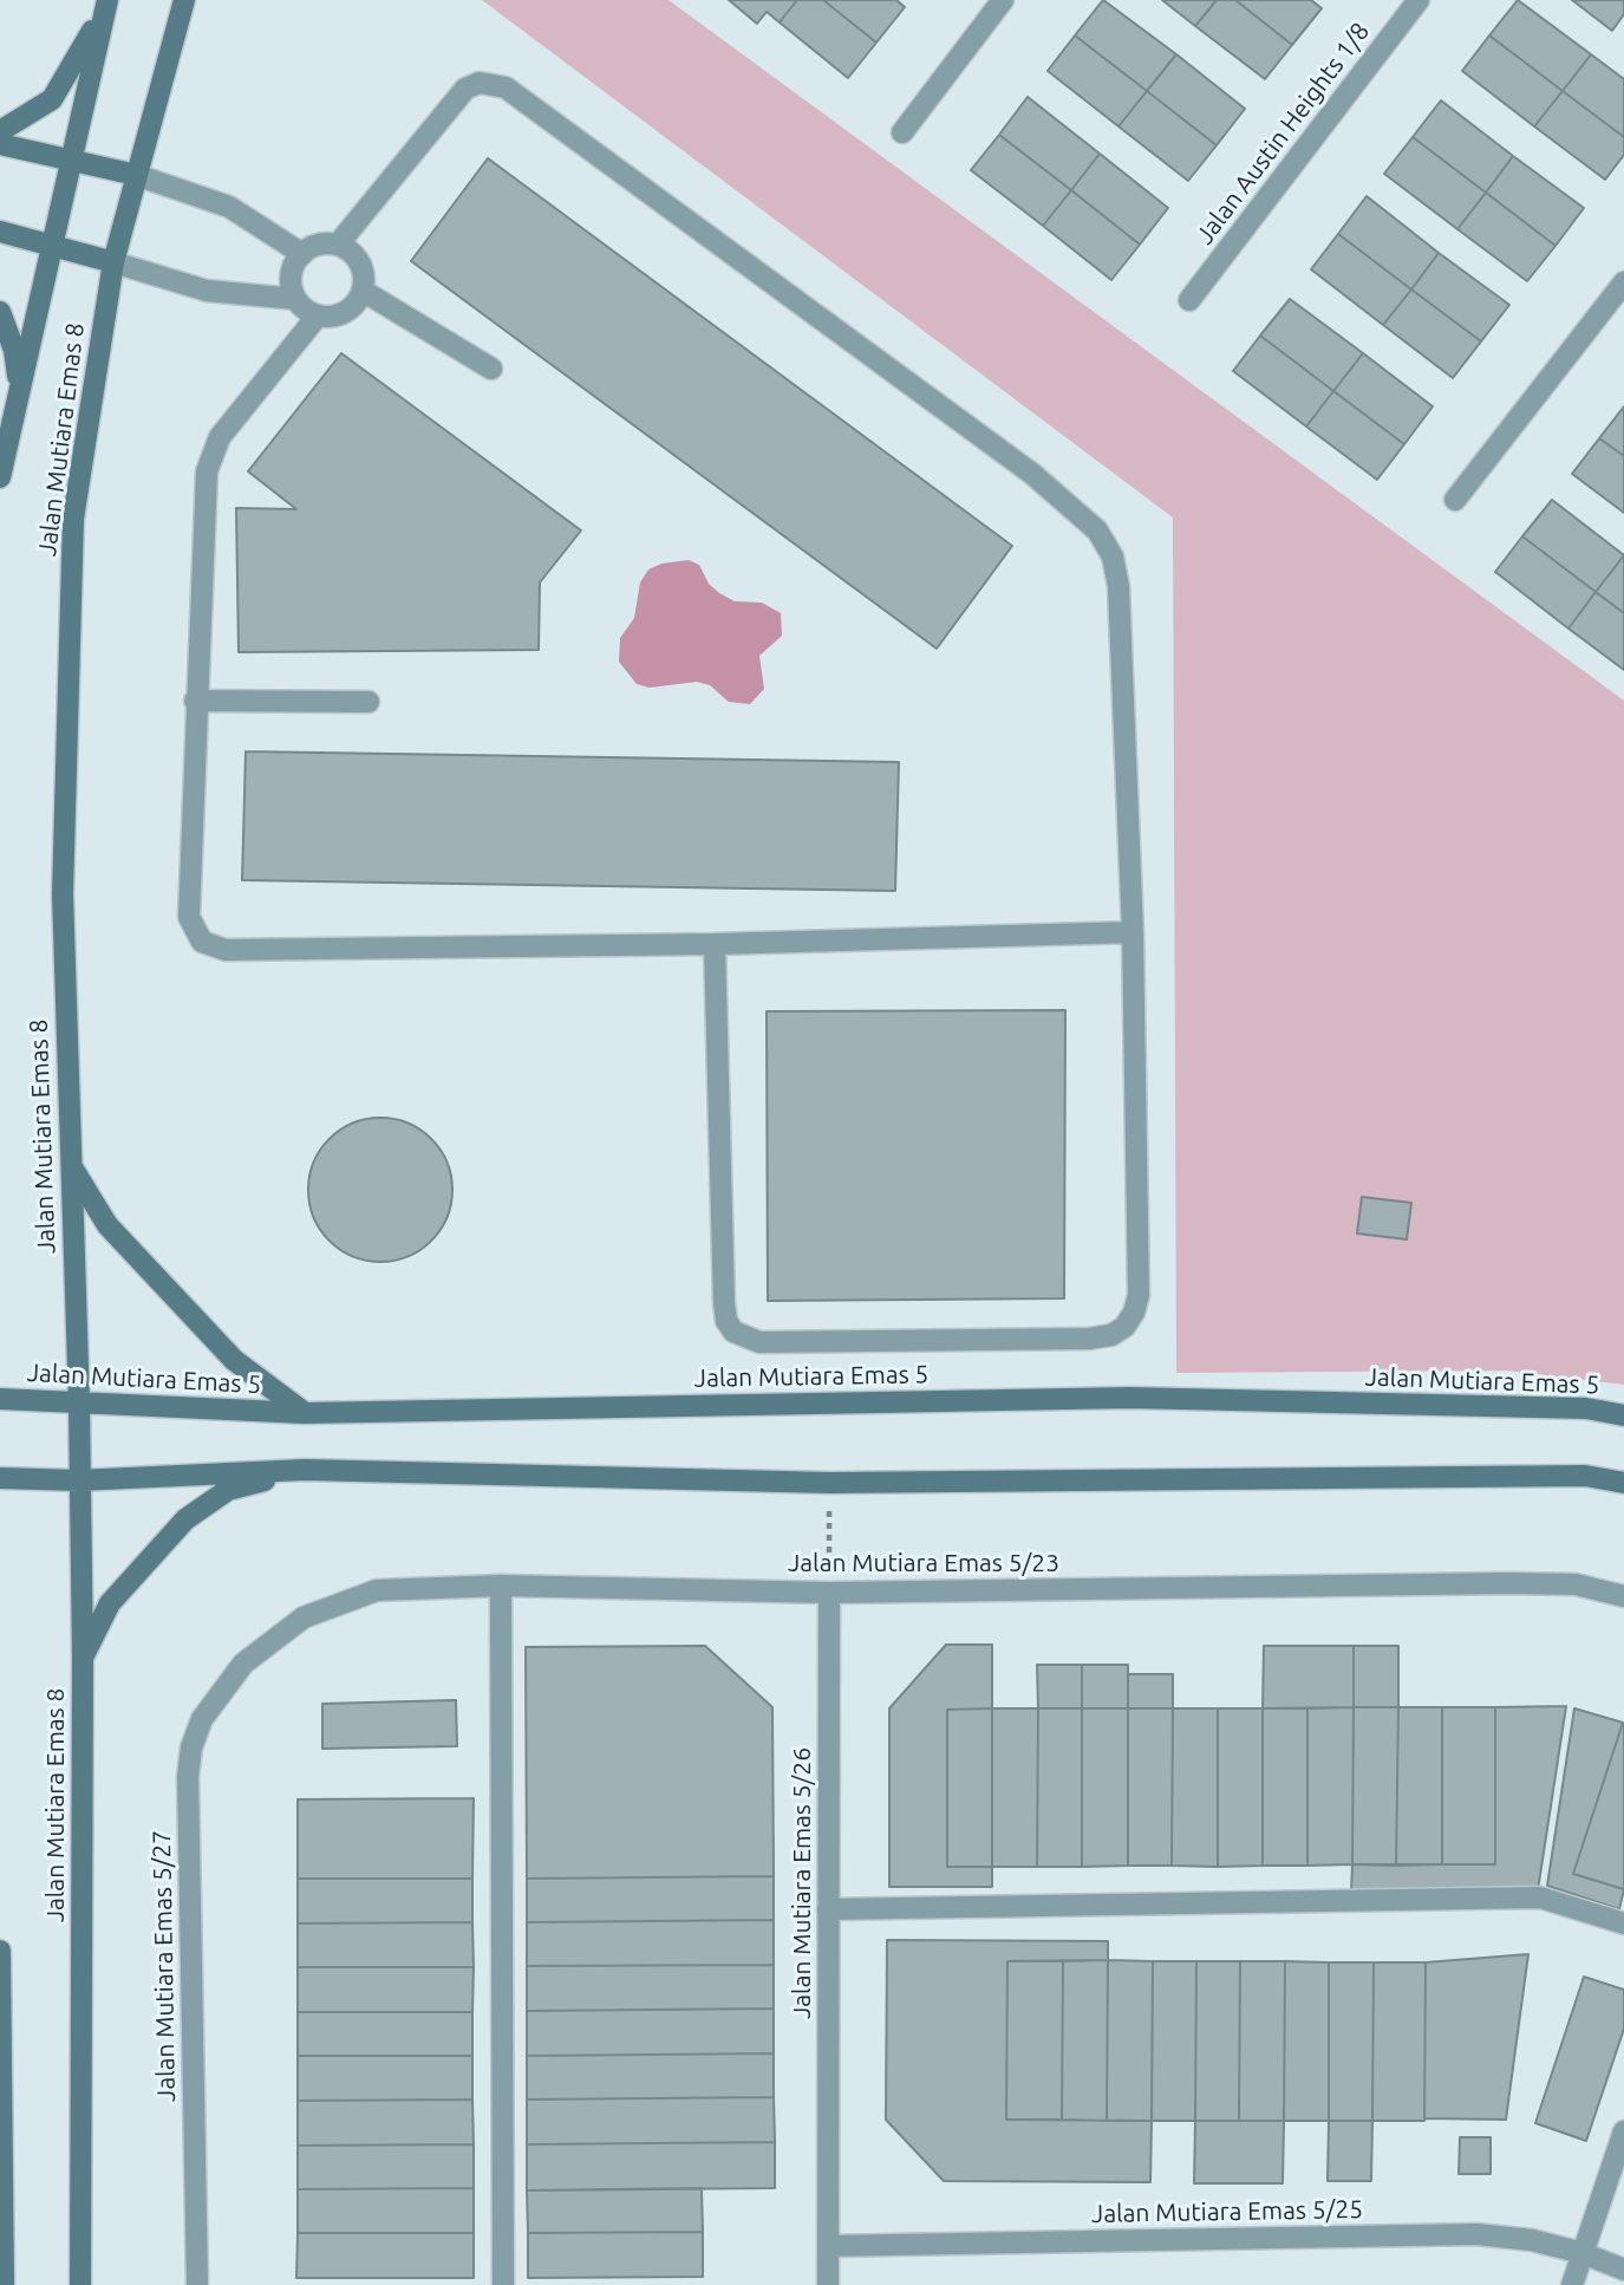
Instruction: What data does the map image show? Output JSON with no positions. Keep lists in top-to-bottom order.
{
  "streets": {
    "main road": ["Jalan Mutiara Emas 8", "Jalan Mutiara Emas 5"],
    "street": [
      "Jalan Austin Heights 1/8",
      "Jalan Mutiara Emas 5/23",
      "Jalan Mutiara Emas 5/26",
      "Jalan Mutiara Emas 5/27",
      "Jalan Mutiara Emas 5/25"
    ]
  },
  "crossings": [
    ["Jalan Mutiara Emas 8", "Jalan Mutiara Emas 5"],
    ["Jalan Mutiara Emas 5/23", "Jalan Mutiara Emas 5/26"],
    ["Jalan Mutiara Emas 5/23", "Jalan Mutiara Emas 5/27"],
    ["Jalan Mutiara Emas 5/26", "Jalan Mutiara Emas 5/25"]
  ]
}
